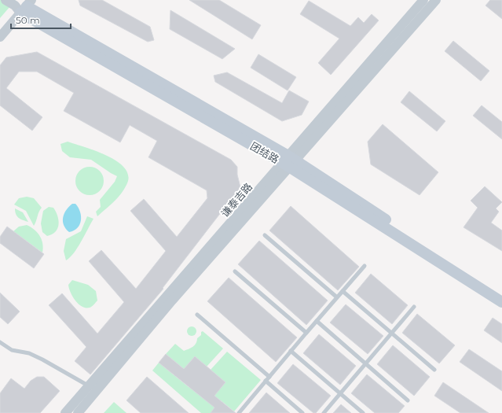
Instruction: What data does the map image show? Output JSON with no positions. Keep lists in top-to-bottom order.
{
  "streets": {
    "main road": ["团结路"],
    "street": ["谦泰吉路"]
  },
  "crossings": [
    ["团结路", "谦泰吉路"]
  ],
  "scale_bar": "50 m"
}
